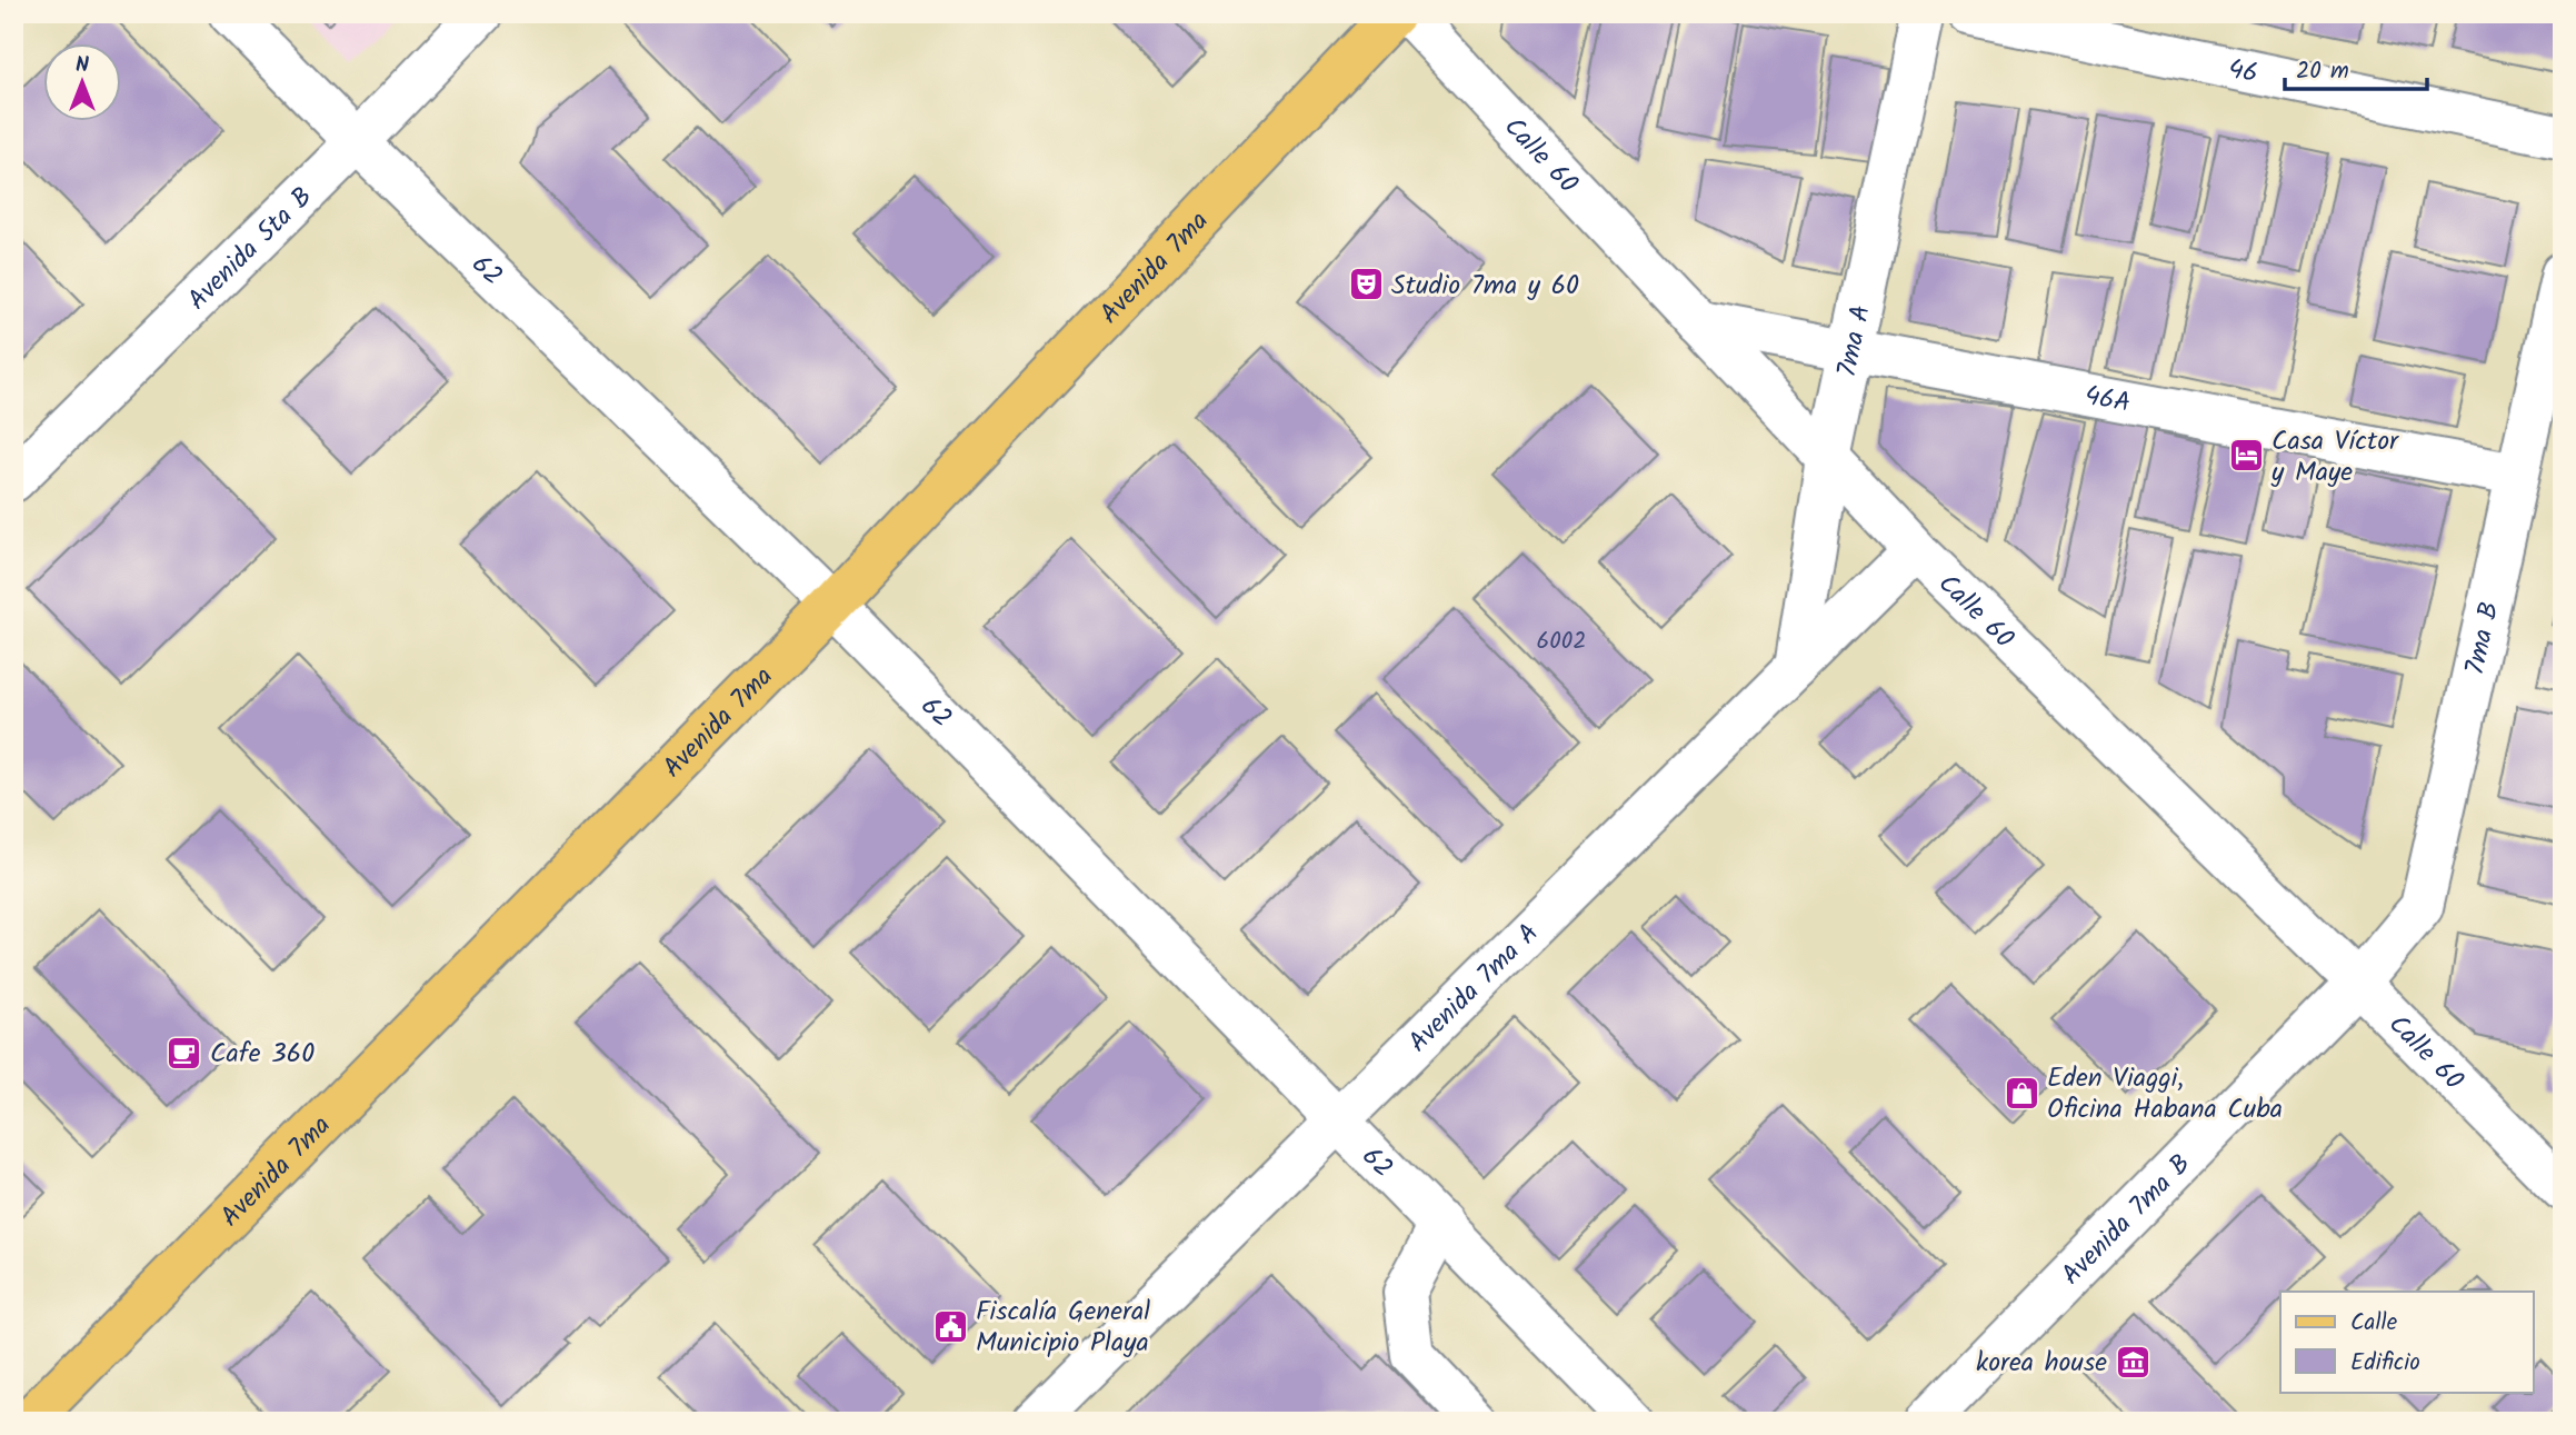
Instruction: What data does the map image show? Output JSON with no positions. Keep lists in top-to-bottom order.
{
  "streets": {
    "main road": ["Avenida 7ma"],
    "street": [
      "46",
      "Calle 60",
      "Avenida 5ta B",
      "62",
      "7ma A",
      "46A",
      "7ma B",
      "Avenida 7ma A",
      "Avenida 7ma B"
    ]
  },
  "crossings": [
    ["Calle 60", "7ma A"],
    ["Calle 60", "46A"],
    ["Calle 60", "7ma B"],
    ["Calle 60", "Avenida 7ma A"],
    ["Calle 60", "Avenida 7ma B"],
    ["Avenida 5ta B", "62"],
    ["Avenida 7ma", "62"],
    ["62", "Avenida 7ma A"],
    ["7ma A", "46A"],
    ["7ma A", "Avenida 7ma A"],
    ["46A", "7ma B"],
    ["7ma B", "Avenida 7ma B"]
  ],
  "places": {
    "theatre": ["Studio 7ma y 60"],
    "hotel": ["Casa Víctor y Maye"],
    "cafe": ["Cafe 360"],
    "shop": ["Eden Viaggi, Oficina Habana Cuba"],
    "public building": ["Fiscalía General Municipio Playa"],
    "museum": ["korea house"]
  },
  "house_numbers": ["6002"],
  "legend": ["Calle", "Edificio"],
  "scale_bar": "20 m",
  "north": "top"
}
